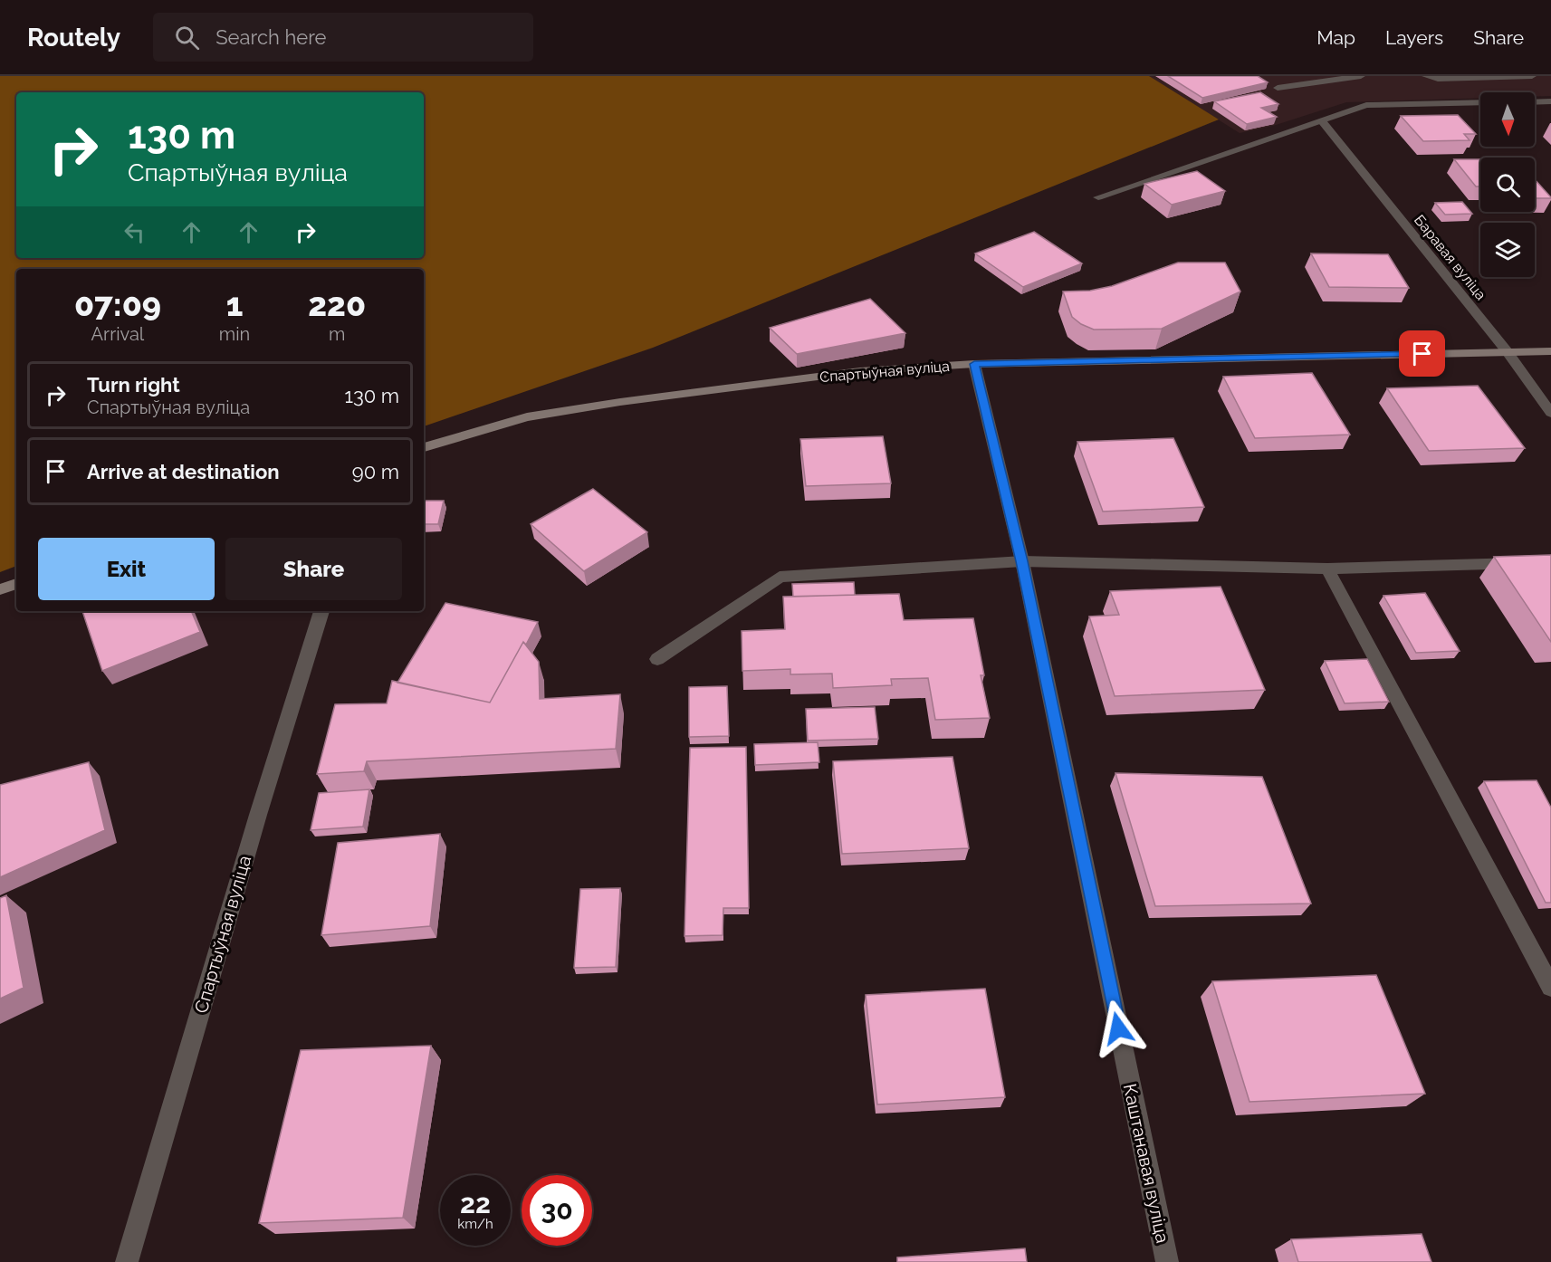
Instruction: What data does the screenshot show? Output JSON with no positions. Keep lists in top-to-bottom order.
{
  "streets": {
    "street": ["Баравая вуліца", "Спартыўная вуліца", "Каштанавая вуліца"]
  },
  "crossings": [
    ["Баравая вуліца", "Спартыўная вуліца"],
    ["Спартыўная вуліца", "Каштанавая вуліца"]
  ],
  "north": "bottom",
  "page": {
    "header": "Routely",
    "search": "Search here",
    "nav": ["Map", "Layers", "Share"],
    "turn": ["130 m", "Спартыўная вуліца"],
    "eta": [
      "07:09",
      "Arrival",
      "1",
      "min",
      "220",
      "m"
    ],
    "list": [
      {
        "name": "Turn right",
        "note": "Спартыўная вуліца",
        "value": "130 m"
      },
      {
        "name": "Arrive at destination",
        "value": "90 m"
      }
    ],
    "buttons": ["Exit", "Share"],
    "speed": "22 km/h",
    "limit": "30"
  }
}
